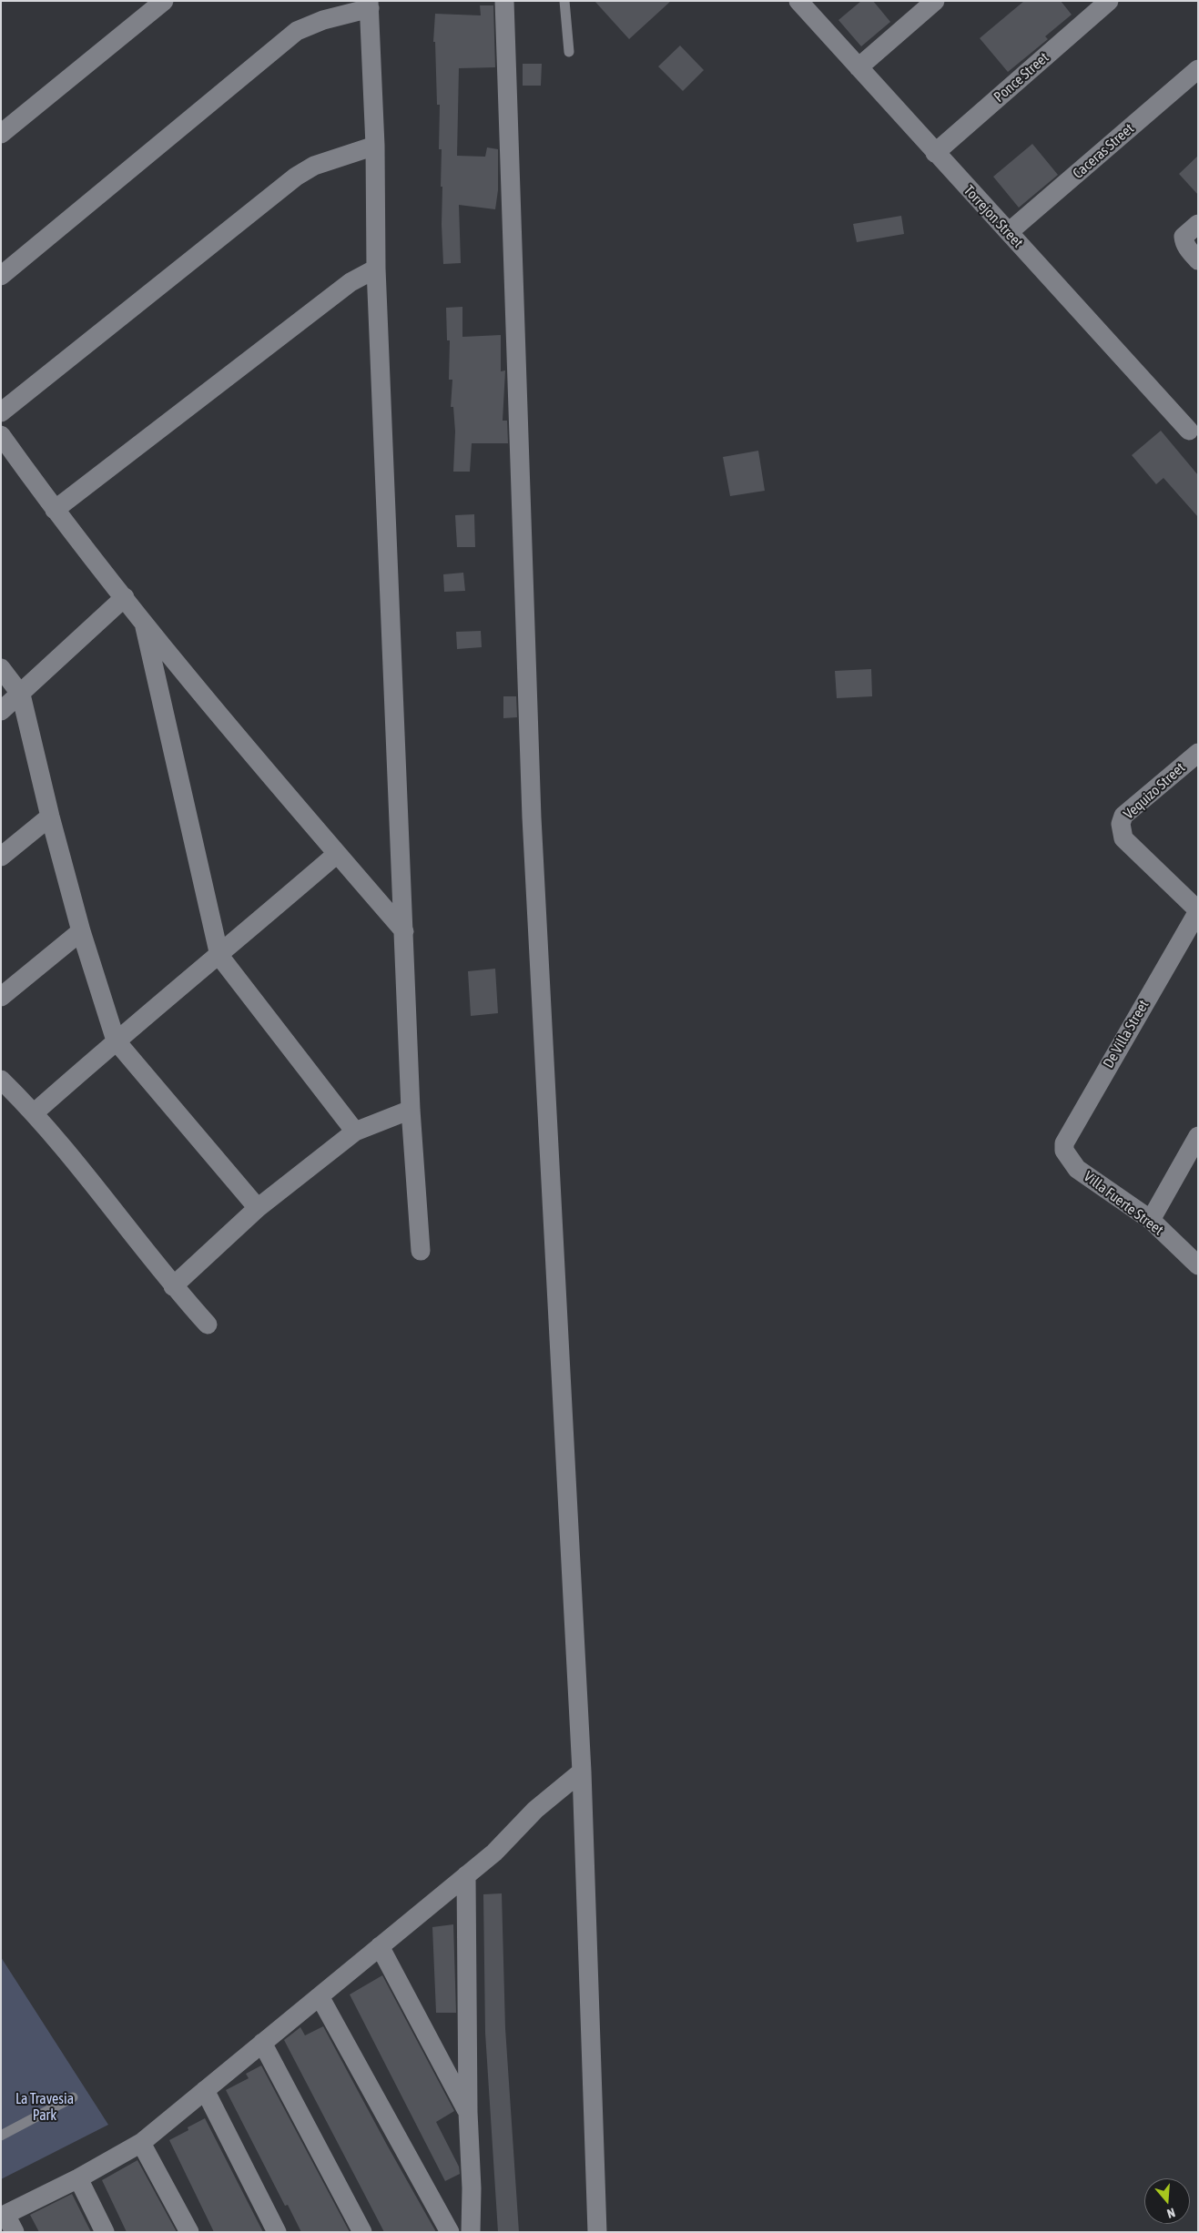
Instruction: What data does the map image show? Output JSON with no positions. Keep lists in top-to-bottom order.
{
  "streets": {
    "street": [
      "Ponce Street",
      "Caceras Street",
      "Torrejon Street",
      "Vequizo Street",
      "De Villa Street",
      "Villa Fuerte Street"
    ]
  },
  "crossings": [
    ["Ponce Street", "Torrejon Street"],
    ["Caceras Street", "Torrejon Street"],
    ["Vequizo Street", "De Villa Street"],
    ["De Villa Street", "Villa Fuerte Street"]
  ],
  "parks": ["La Travesia Park"],
  "north": "bottom"
}
